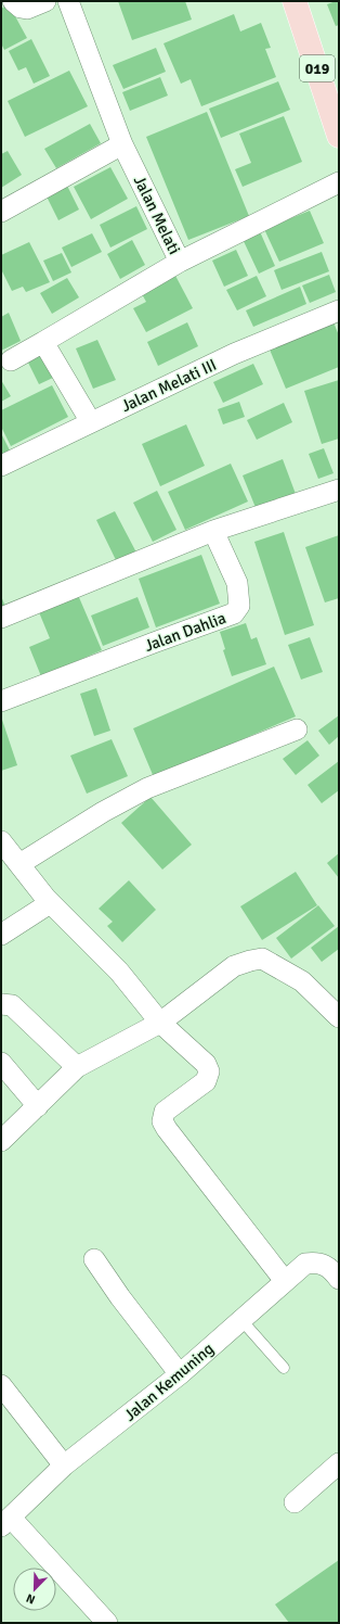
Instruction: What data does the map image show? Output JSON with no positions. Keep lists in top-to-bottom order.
{
  "streets": {
    "main road": ["019"],
    "street": [
      "Jalan Melati",
      "Jalan Melati III",
      "Jalan Dahlia",
      "Jalan Kemuning"
    ]
  },
  "north": "bottom left"
}
